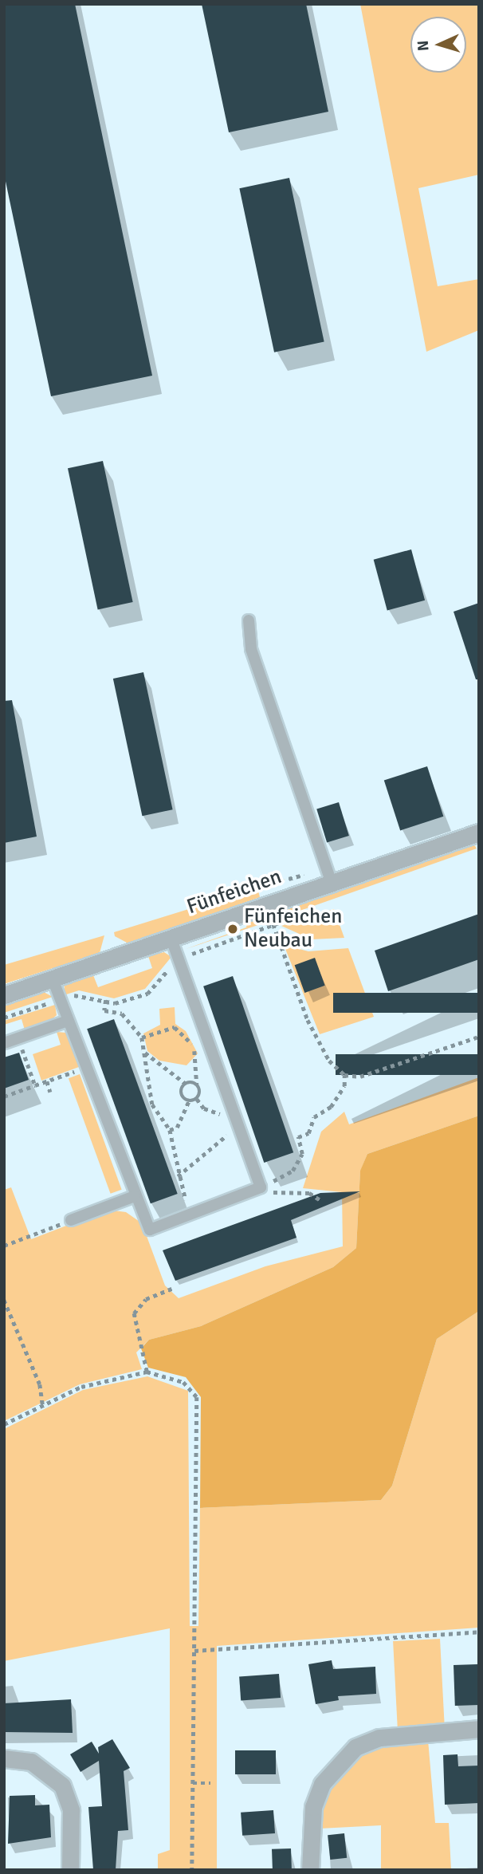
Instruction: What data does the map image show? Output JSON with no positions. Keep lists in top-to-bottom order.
{
  "streets": {
    "street": ["Fünfeichen"]
  },
  "places": ["Fünfeichen Neubau"],
  "north": "left"
}
